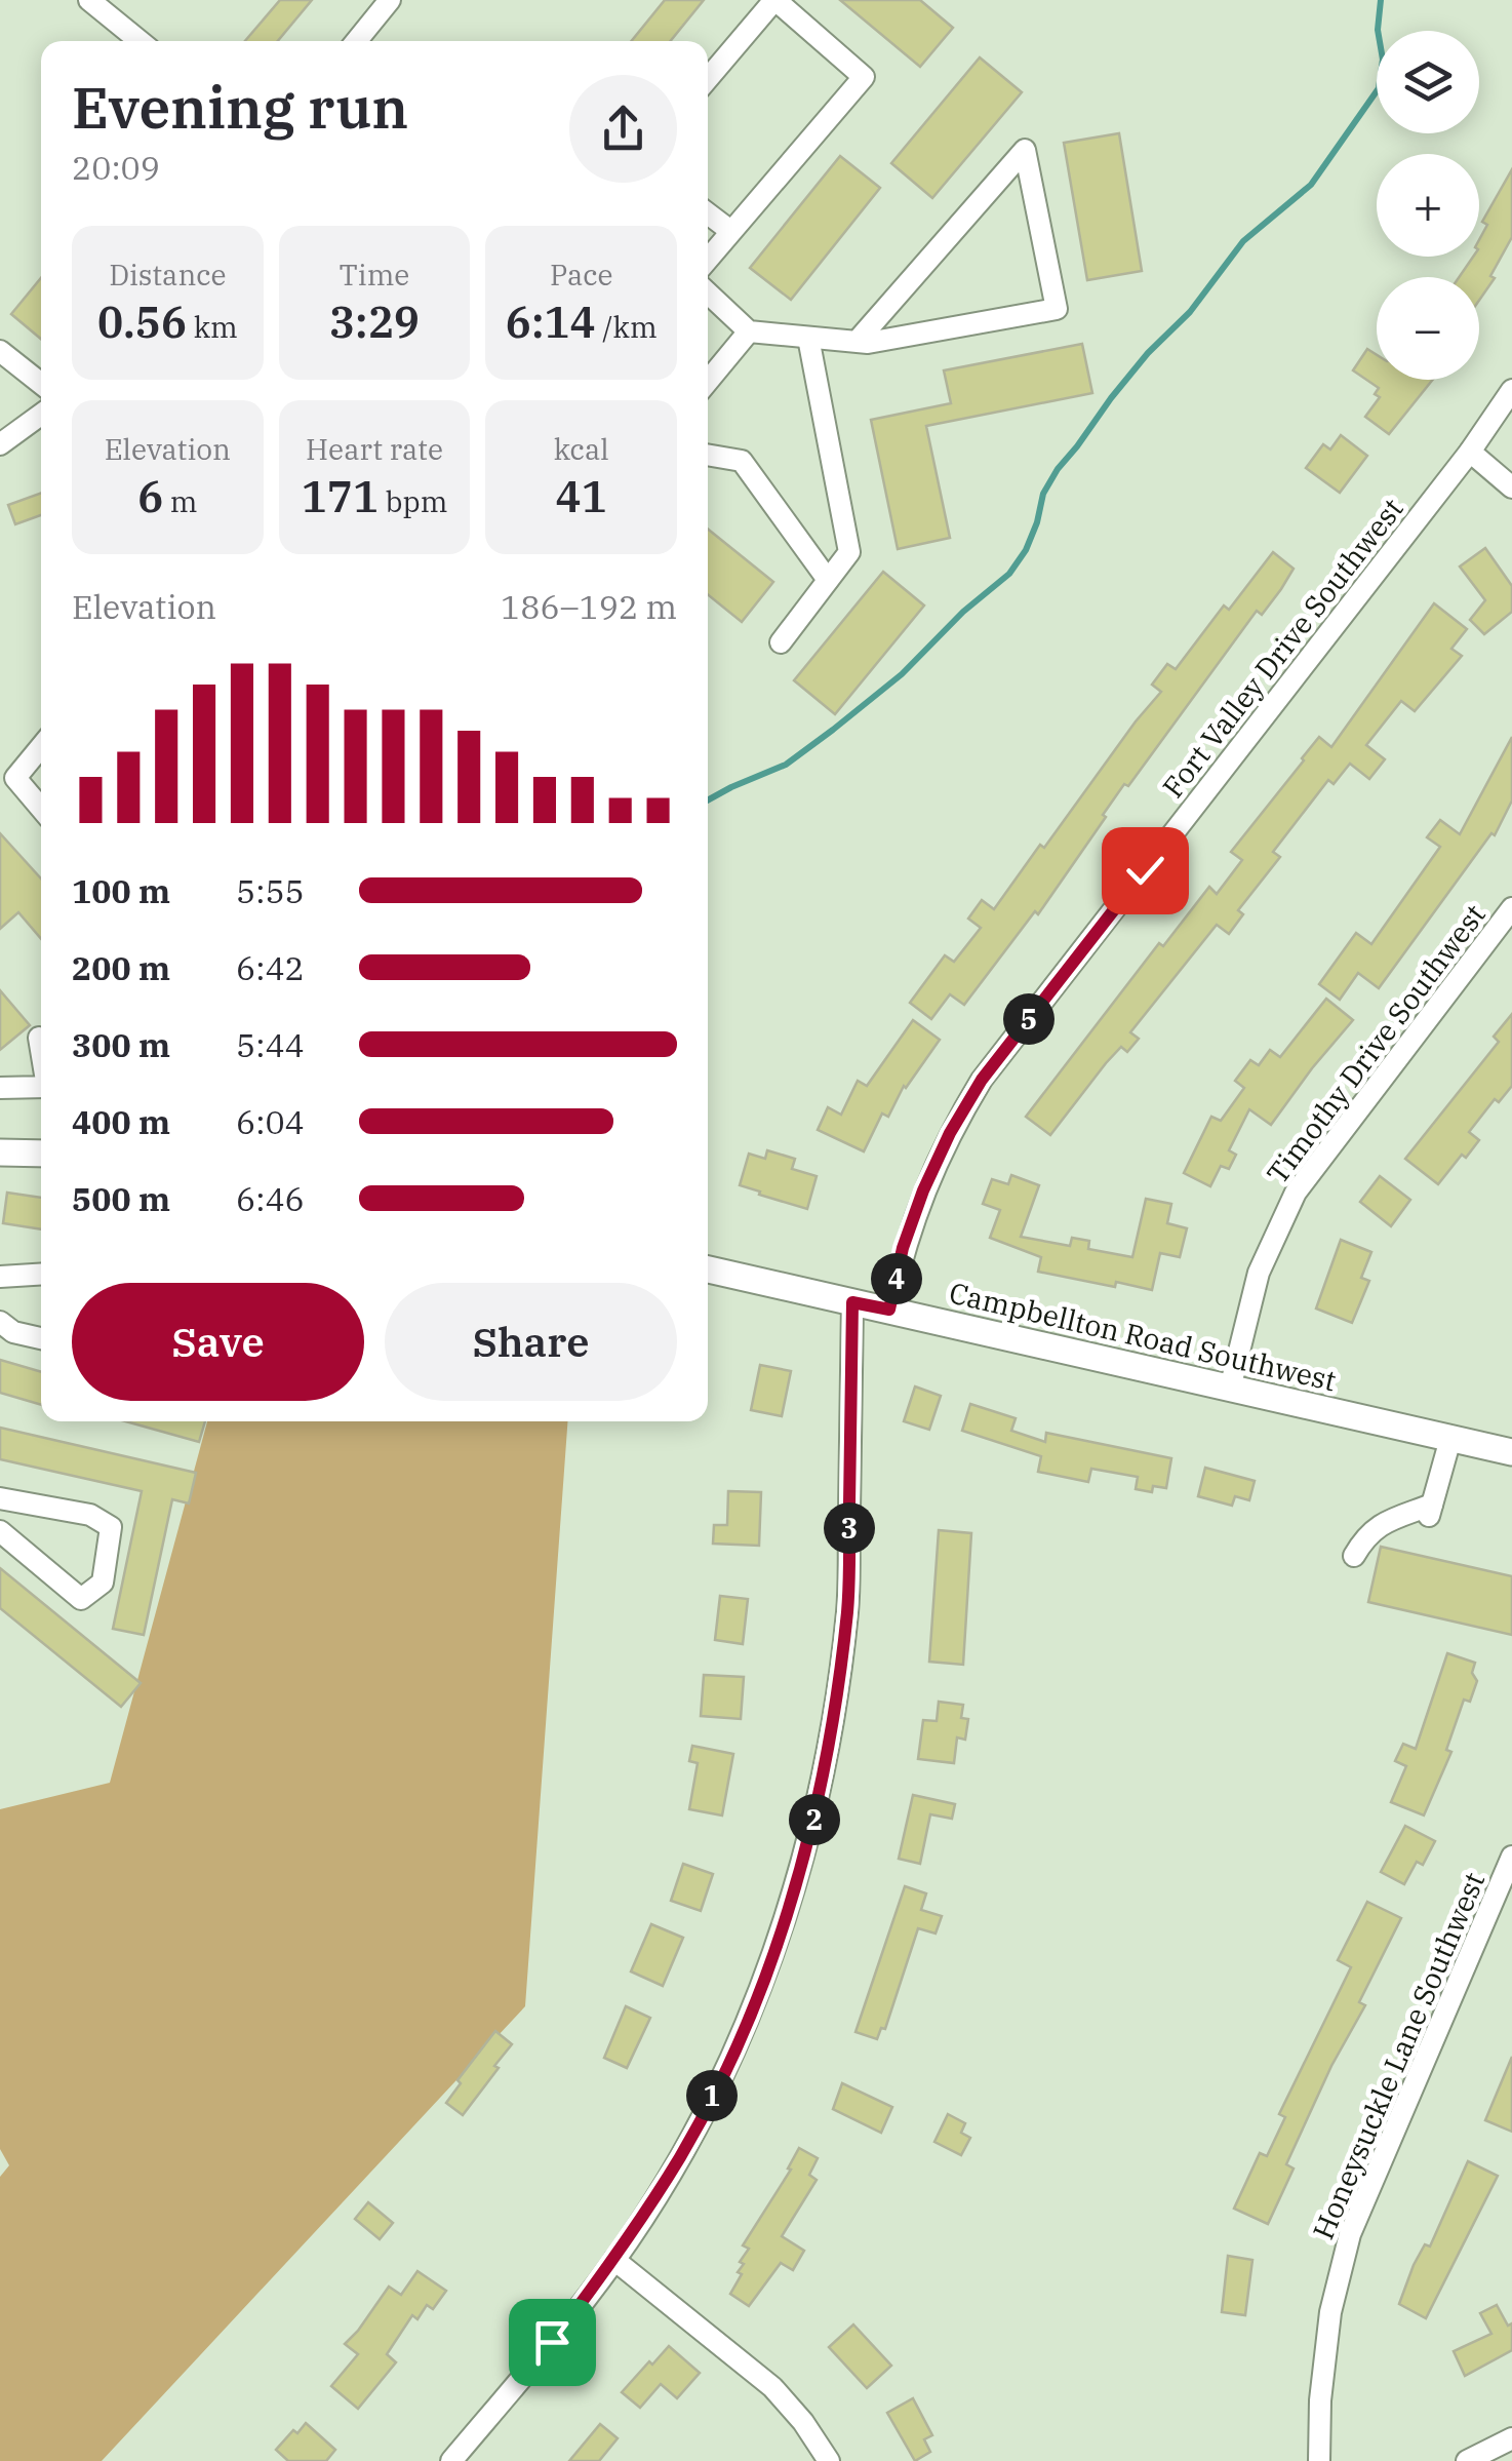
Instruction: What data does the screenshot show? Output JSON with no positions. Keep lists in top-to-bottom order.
{
  "streets": {
    "main road": ["Campbellton Road Southwest"],
    "street": ["Fort Valley Drive Southwest", "Timothy Drive Southwest", "Honeysuckle Lane Southwest"]
  },
  "crossings": [
    ["Fort Valley Drive Southwest", "Campbellton Road Southwest"],
    ["Timothy Drive Southwest", "Campbellton Road Southwest"]
  ],
  "page": {
    "map_buttons": ["+", "−"],
    "heading": ["Evening run", "20:09"],
    "stats": [
      ["Distance", "0.56 km"],
      ["Time", "3:29"],
      ["Pace", "6:14 /km"],
      ["Elevation", "6 m"],
      ["Heart rate", "171 bpm"],
      ["kcal", "41"]
    ],
    "chart": ["Elevation", "186–192 m"],
    "list": [
      {
        "name": "100 m",
        "note": "5:55"
      },
      {
        "name": "200 m",
        "note": "6:42"
      },
      {
        "name": "300 m",
        "note": "5:44"
      },
      {
        "name": "400 m",
        "note": "6:04"
      },
      {
        "name": "500 m",
        "note": "6:46"
      }
    ],
    "pins": [
      "5",
      "4",
      "3",
      "2",
      "1"
    ],
    "buttons": ["Save", "Share"]
  }
}
